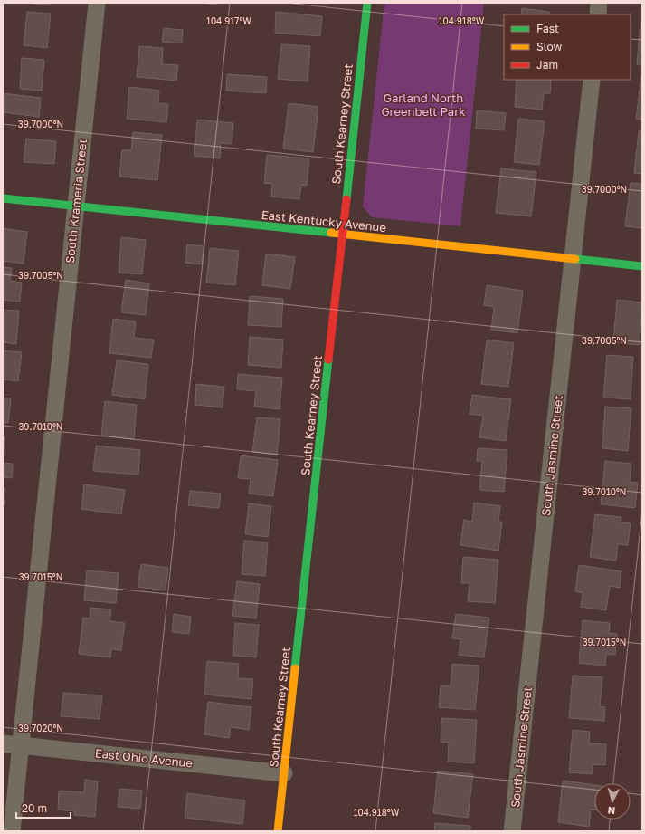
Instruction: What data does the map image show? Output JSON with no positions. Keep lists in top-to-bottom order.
{
  "streets": {
    "street": [
      "South Kearney Street",
      "South Krameria Street",
      "East Kentucky Avenue",
      "South Jasmine Street",
      "East Ohio Avenue"
    ]
  },
  "crossings": [
    ["South Kearney Street", "East Kentucky Avenue"],
    ["South Kearney Street", "East Ohio Avenue"],
    ["South Krameria Street", "East Kentucky Avenue"],
    ["South Krameria Street", "East Ohio Avenue"],
    ["East Kentucky Avenue", "South Jasmine Street"]
  ],
  "parks": ["Garland North Greenbelt Park"],
  "legend": ["Fast", "Slow", "Jam"],
  "scale_bar": "20 m",
  "north": "bottom",
  "coordinates": [
    "104.917°W",
    "104.918°W",
    "39.7000°N",
    "39.7005°N",
    "39.7010°N",
    "39.7015°N",
    "39.7020°N"
  ]
}
